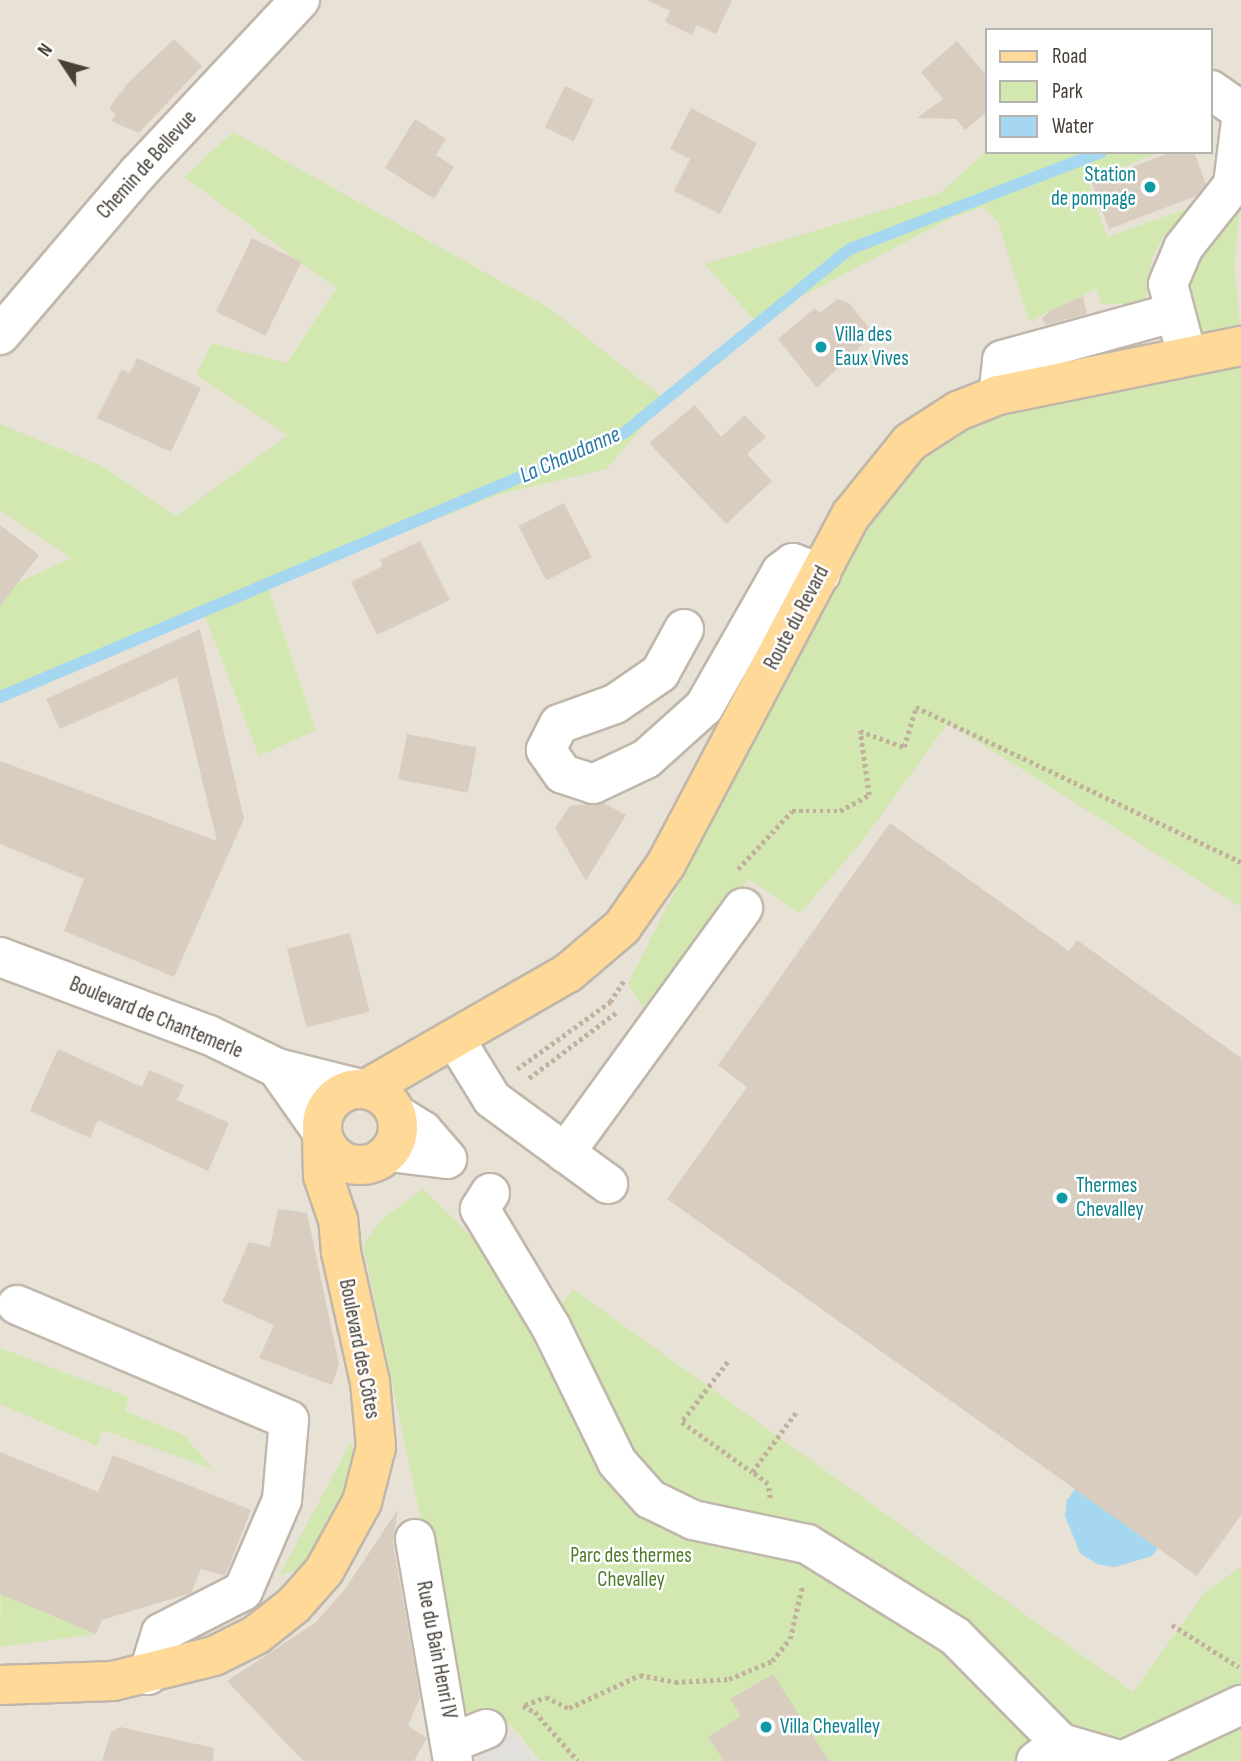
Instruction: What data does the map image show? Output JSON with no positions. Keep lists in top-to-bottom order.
{
  "streets": {
    "main road": ["Route du Revard", "Boulevard des Côtes"],
    "street": ["Chemin de Bellevue", "Boulevard de Chantemerle", "Rue du Bain Henri IV"]
  },
  "crossings": [
    ["Route du Revard", "Boulevard de Chantemerle"],
    ["Route du Revard", "Boulevard des Côtes"],
    ["Boulevard de Chantemerle", "Boulevard des Côtes"]
  ],
  "water": ["La Chaudanne"],
  "parks": ["Parc des thermes Chevalley"],
  "places": [
    "Station de pompage",
    "Villa des Eaux Vives",
    "Thermes Chevalley",
    "Villa Chevalley"
  ],
  "legend": ["Road", "Park", "Water"],
  "north": "top left"
}
